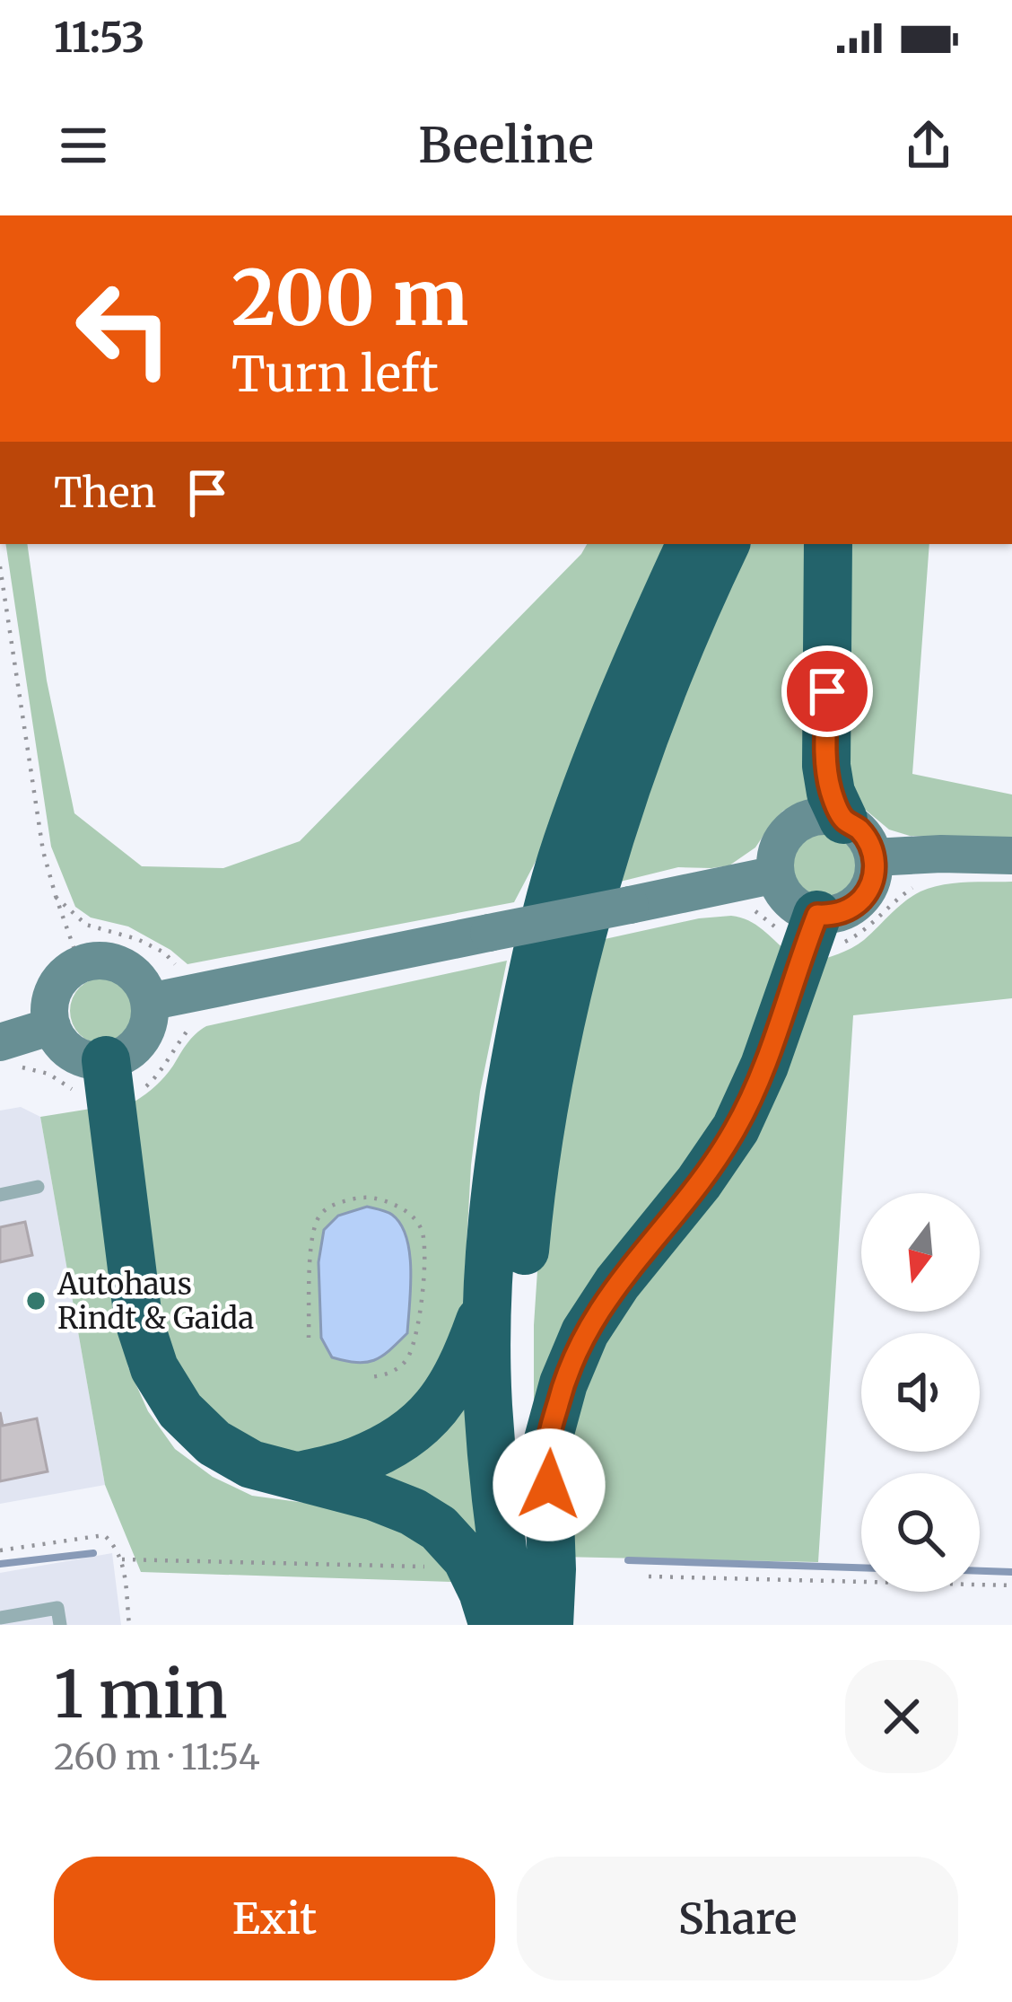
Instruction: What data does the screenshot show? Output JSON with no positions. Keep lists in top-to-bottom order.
{
  "places": ["Autohaus Rindt & Gaida"],
  "north": "bottom",
  "page": {
    "status": "11:53",
    "header": "Beeline",
    "turn": ["200 m", "Turn left"],
    "then": "Then",
    "heading": ["1 min", "260 m · 11:54"],
    "buttons": ["Exit", "Share"]
  }
}
